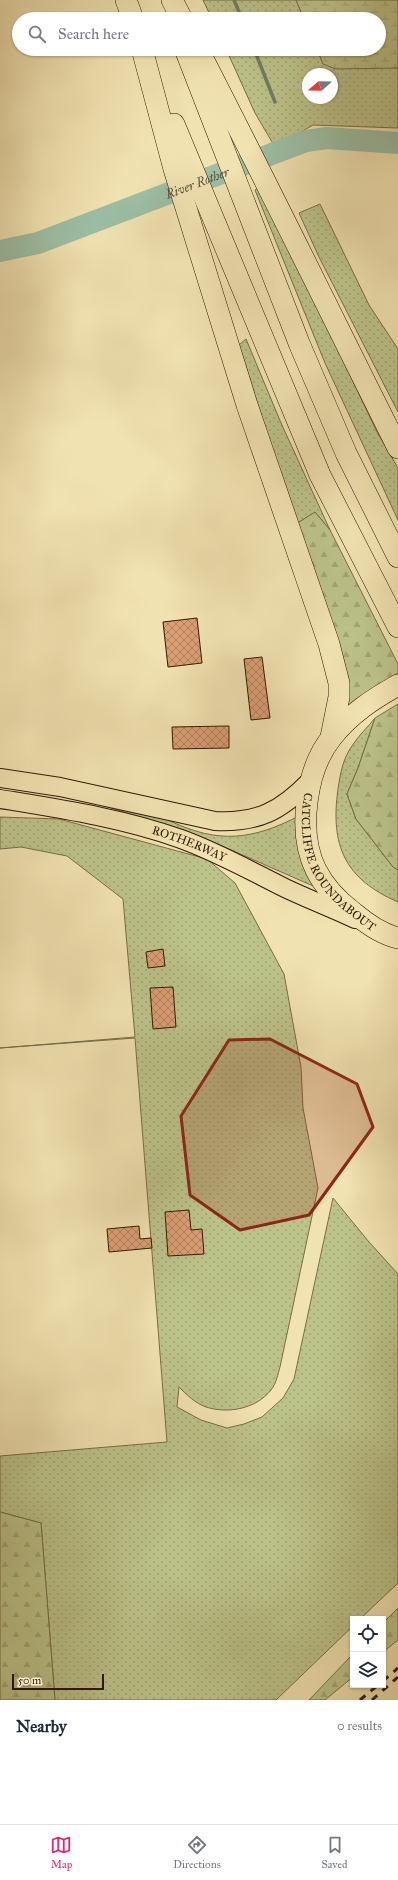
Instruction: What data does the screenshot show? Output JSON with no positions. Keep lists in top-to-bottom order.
{
  "streets": {
    "highway": ["CATCLIFFE ROUNDABOUT"],
    "main road": ["ROTHERWAY"]
  },
  "crossings": [
    ["ROTHERWAY", "CATCLIFFE ROUNDABOUT"]
  ],
  "water": ["River Rother"],
  "scale_bar": "50 m",
  "north": "left",
  "page": {
    "search": "Search here",
    "scale": "50 m",
    "heading": ["Nearby", "0 results"],
    "nav": ["Map", "Directions", "Saved"]
  }
}
